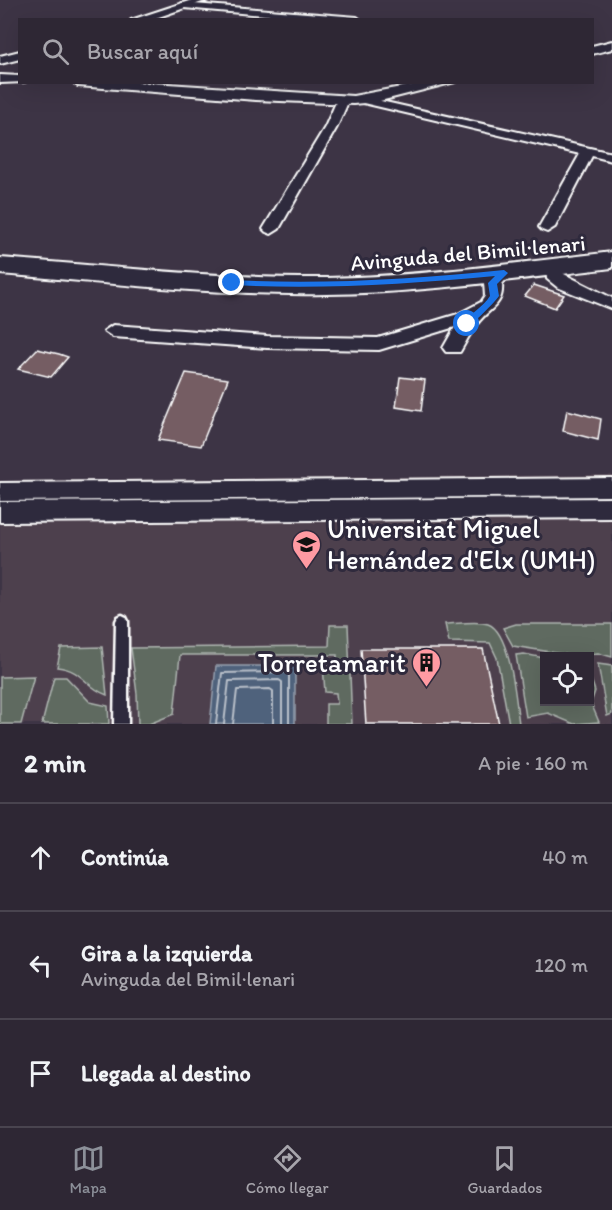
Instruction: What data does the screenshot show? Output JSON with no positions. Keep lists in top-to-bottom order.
{
  "streets": {
    "main road": ["Avinguda del Bimil·lenari"]
  },
  "places": {
    "school or university": ["Universitat Miguel Hernández d'Elx (UMH)"],
    "building": ["Torretamarit"]
  },
  "page": {
    "search": "Buscar aquí",
    "heading": ["2 min", "A pie · 160 m"],
    "list": [
      ["Continúa", "40 m"],
      ["Gira a la izquierda", "Avinguda del Bimil·lenari", "120 m"],
      "Llegada al destino"
    ],
    "nav": ["Mapa", "Cómo llegar", "Guardados"]
  }
}
